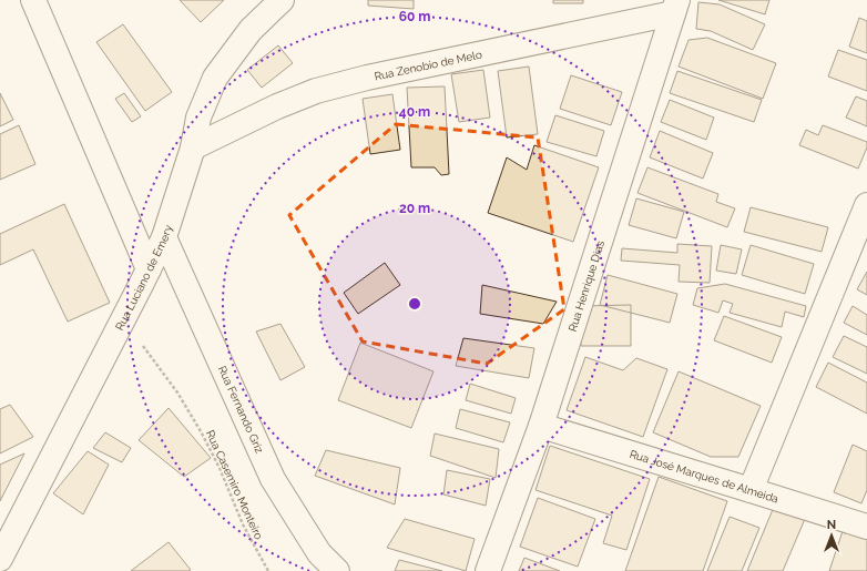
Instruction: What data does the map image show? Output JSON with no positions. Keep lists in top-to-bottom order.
{
  "streets": {
    "street": [
      "Rua Zenobio de Melo",
      "Rua Luciano de Emery",
      "Rua Henrique Dias",
      "Rua Fernando Griz",
      "Rua José Marques de Almeida"
    ],
    "path": ["Rua Casemiro Monteiro"]
  },
  "crossings": [
    ["Rua Zenobio de Melo", "Rua Luciano de Emery"],
    ["Rua Zenobio de Melo", "Rua Henrique Dias"],
    ["Rua Luciano de Emery", "Rua Fernando Griz"],
    ["Rua Luciano de Emery", "Rua Casemiro Monteiro"],
    ["Rua Henrique Dias", "Rua José Marques de Almeida"]
  ],
  "north": "top",
  "rings": ["60 m", "40 m", "20 m"]
}
